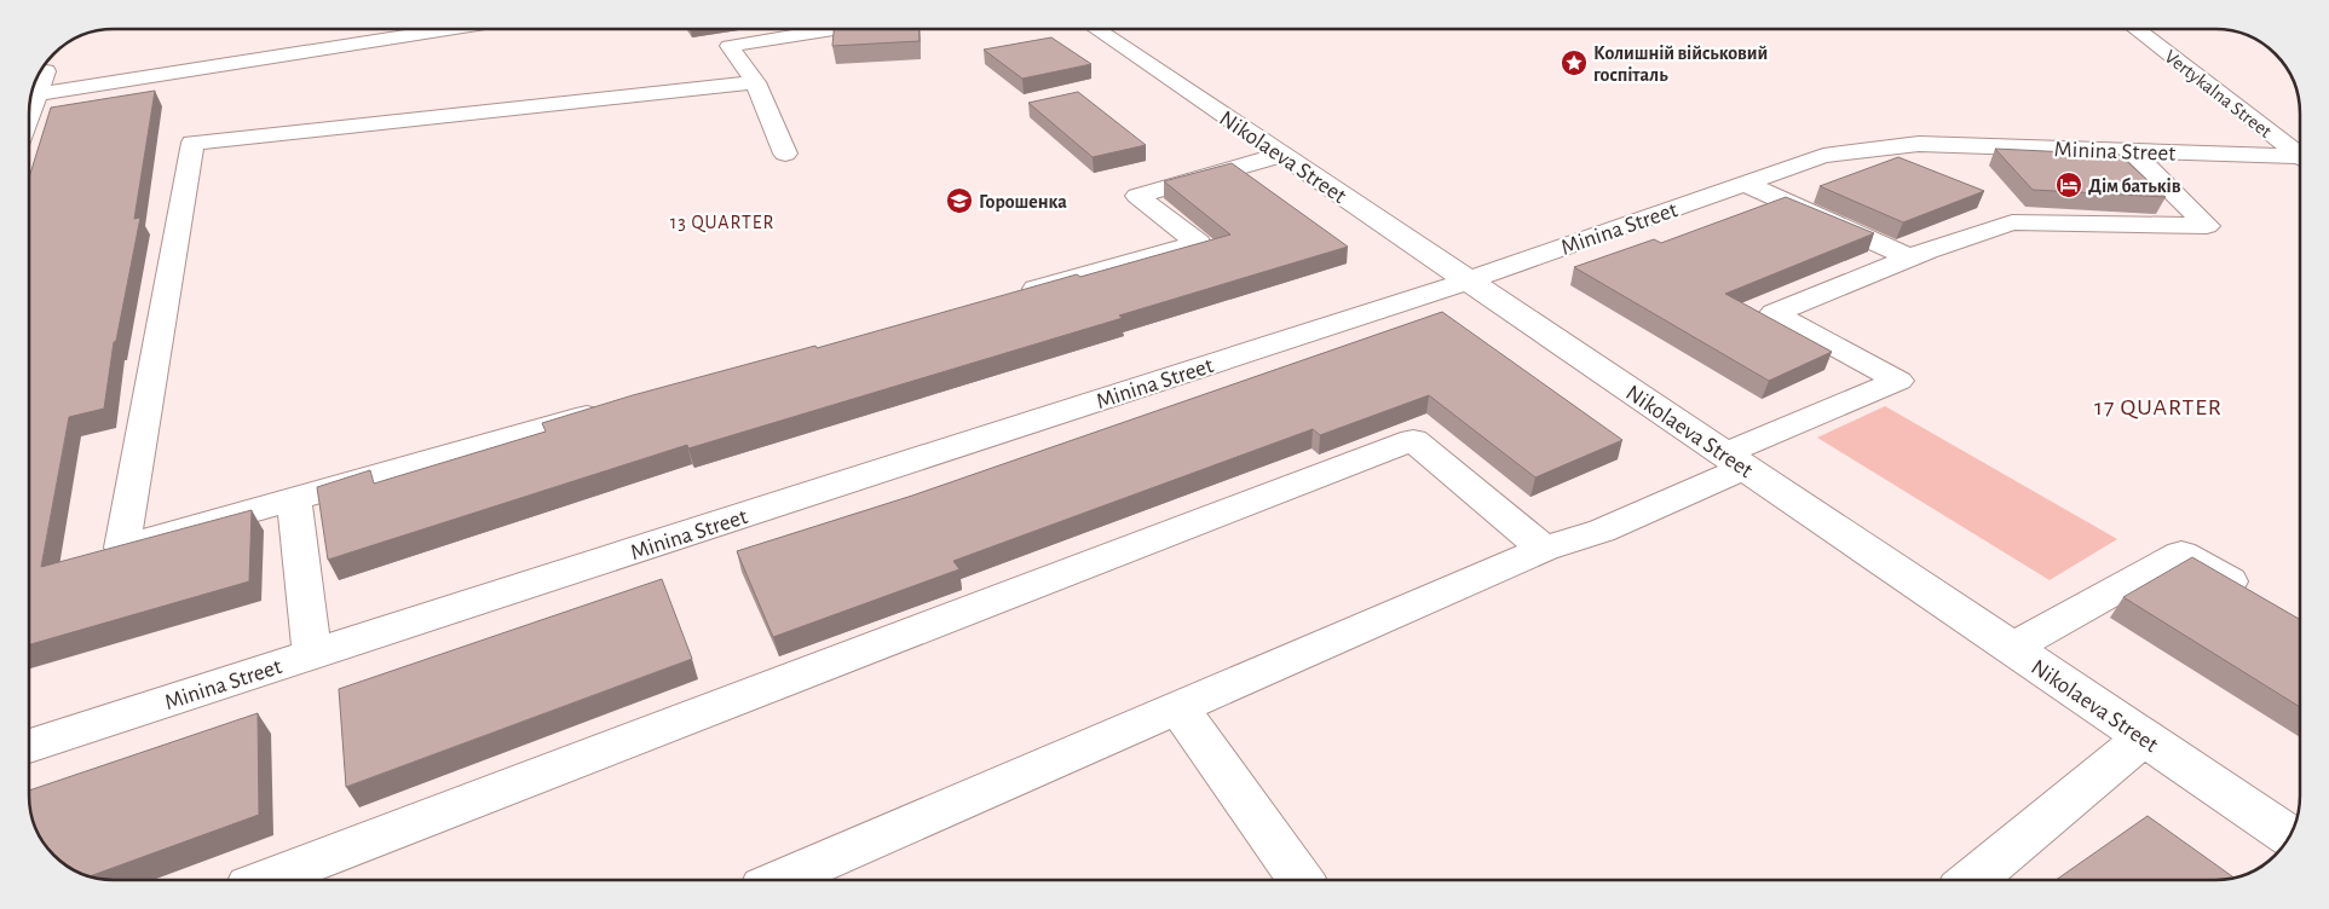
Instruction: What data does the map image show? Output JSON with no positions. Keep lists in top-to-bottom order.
{
  "streets": {
    "street": ["Vertykalna Street", "Minina Street", "Nikolaeva Street"]
  },
  "crossings": [
    ["Minina Street", "Nikolaeva Street"]
  ],
  "districts": ["13 QUARTER", "17 QUARTER"],
  "places": {
    "place": ["Колишній військовий госпіталь"],
    "hotel": ["Дім батьків"],
    "school or university": ["Горошенка"]
  }
}
